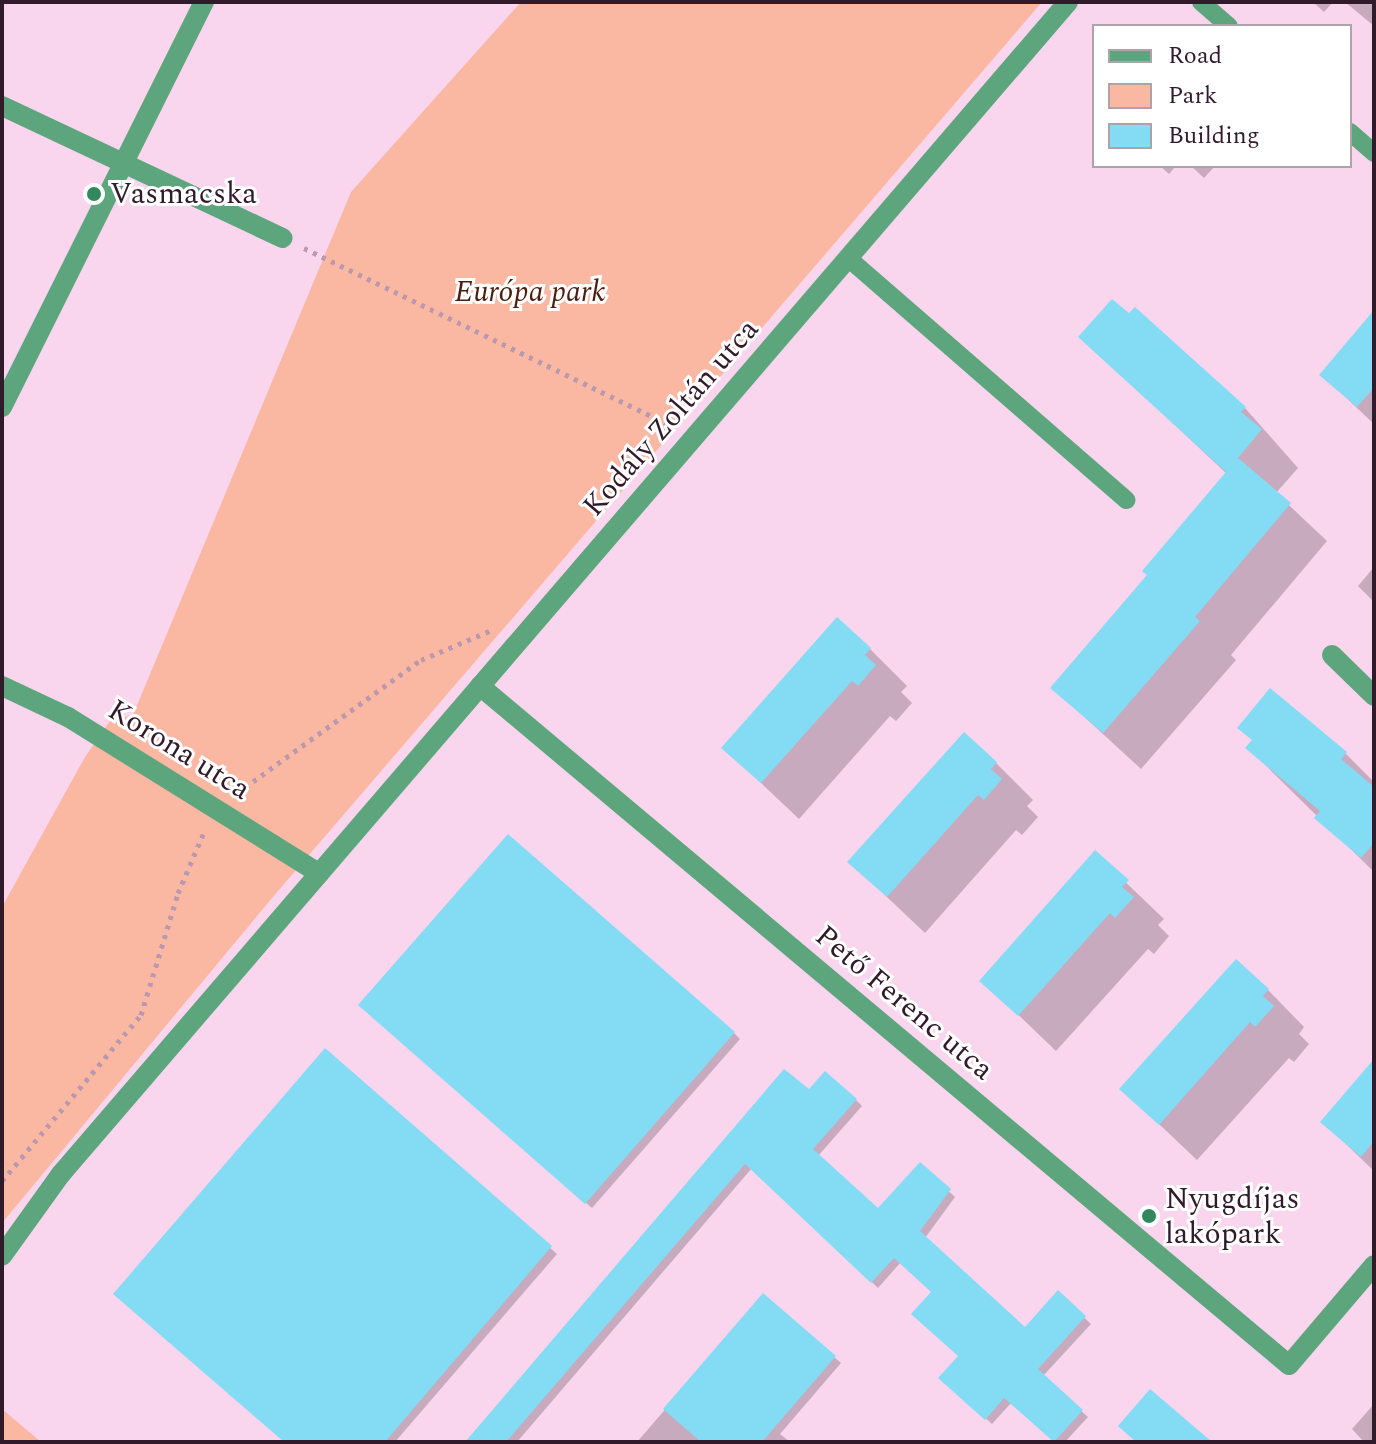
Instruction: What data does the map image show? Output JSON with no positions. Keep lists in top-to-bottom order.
{
  "streets": {
    "street": ["Kodály Zoltán utca", "Korona utca", "Pető Ferenc utca"]
  },
  "crossings": [
    ["Kodály Zoltán utca", "Korona utca"],
    ["Kodály Zoltán utca", "Pető Ferenc utca"]
  ],
  "parks": ["Európa park"],
  "places": ["Vasmacska", "Nyugdíjas lakópark"],
  "legend": ["Road", "Park", "Building"]
}
